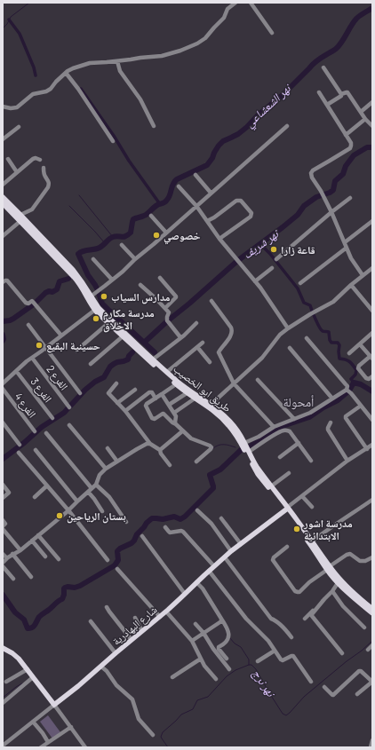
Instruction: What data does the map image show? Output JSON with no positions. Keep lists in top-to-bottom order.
{
  "streets": {
    "main road": ["طريق ابو الخصيب", "شارع البهادرية"],
    "street": ["الفرع 2", "الفرع 3", "الفرع 4"]
  },
  "crossings": [
    ["طريق ابو الخصيب", "شارع البهادرية"]
  ],
  "districts": ["أمحولة"],
  "water": ["نهر الشعشاعي", "نهر شريف", "نهر نرج"],
  "places": [
    "خصوصي",
    "قاعة زارا",
    "مدارس السياب",
    "مدرسة مكارم الاخلاق",
    "حسينية البقيع",
    "بستان الرياحين",
    "مدرسة اشور الابتدائية"
  ]
}
